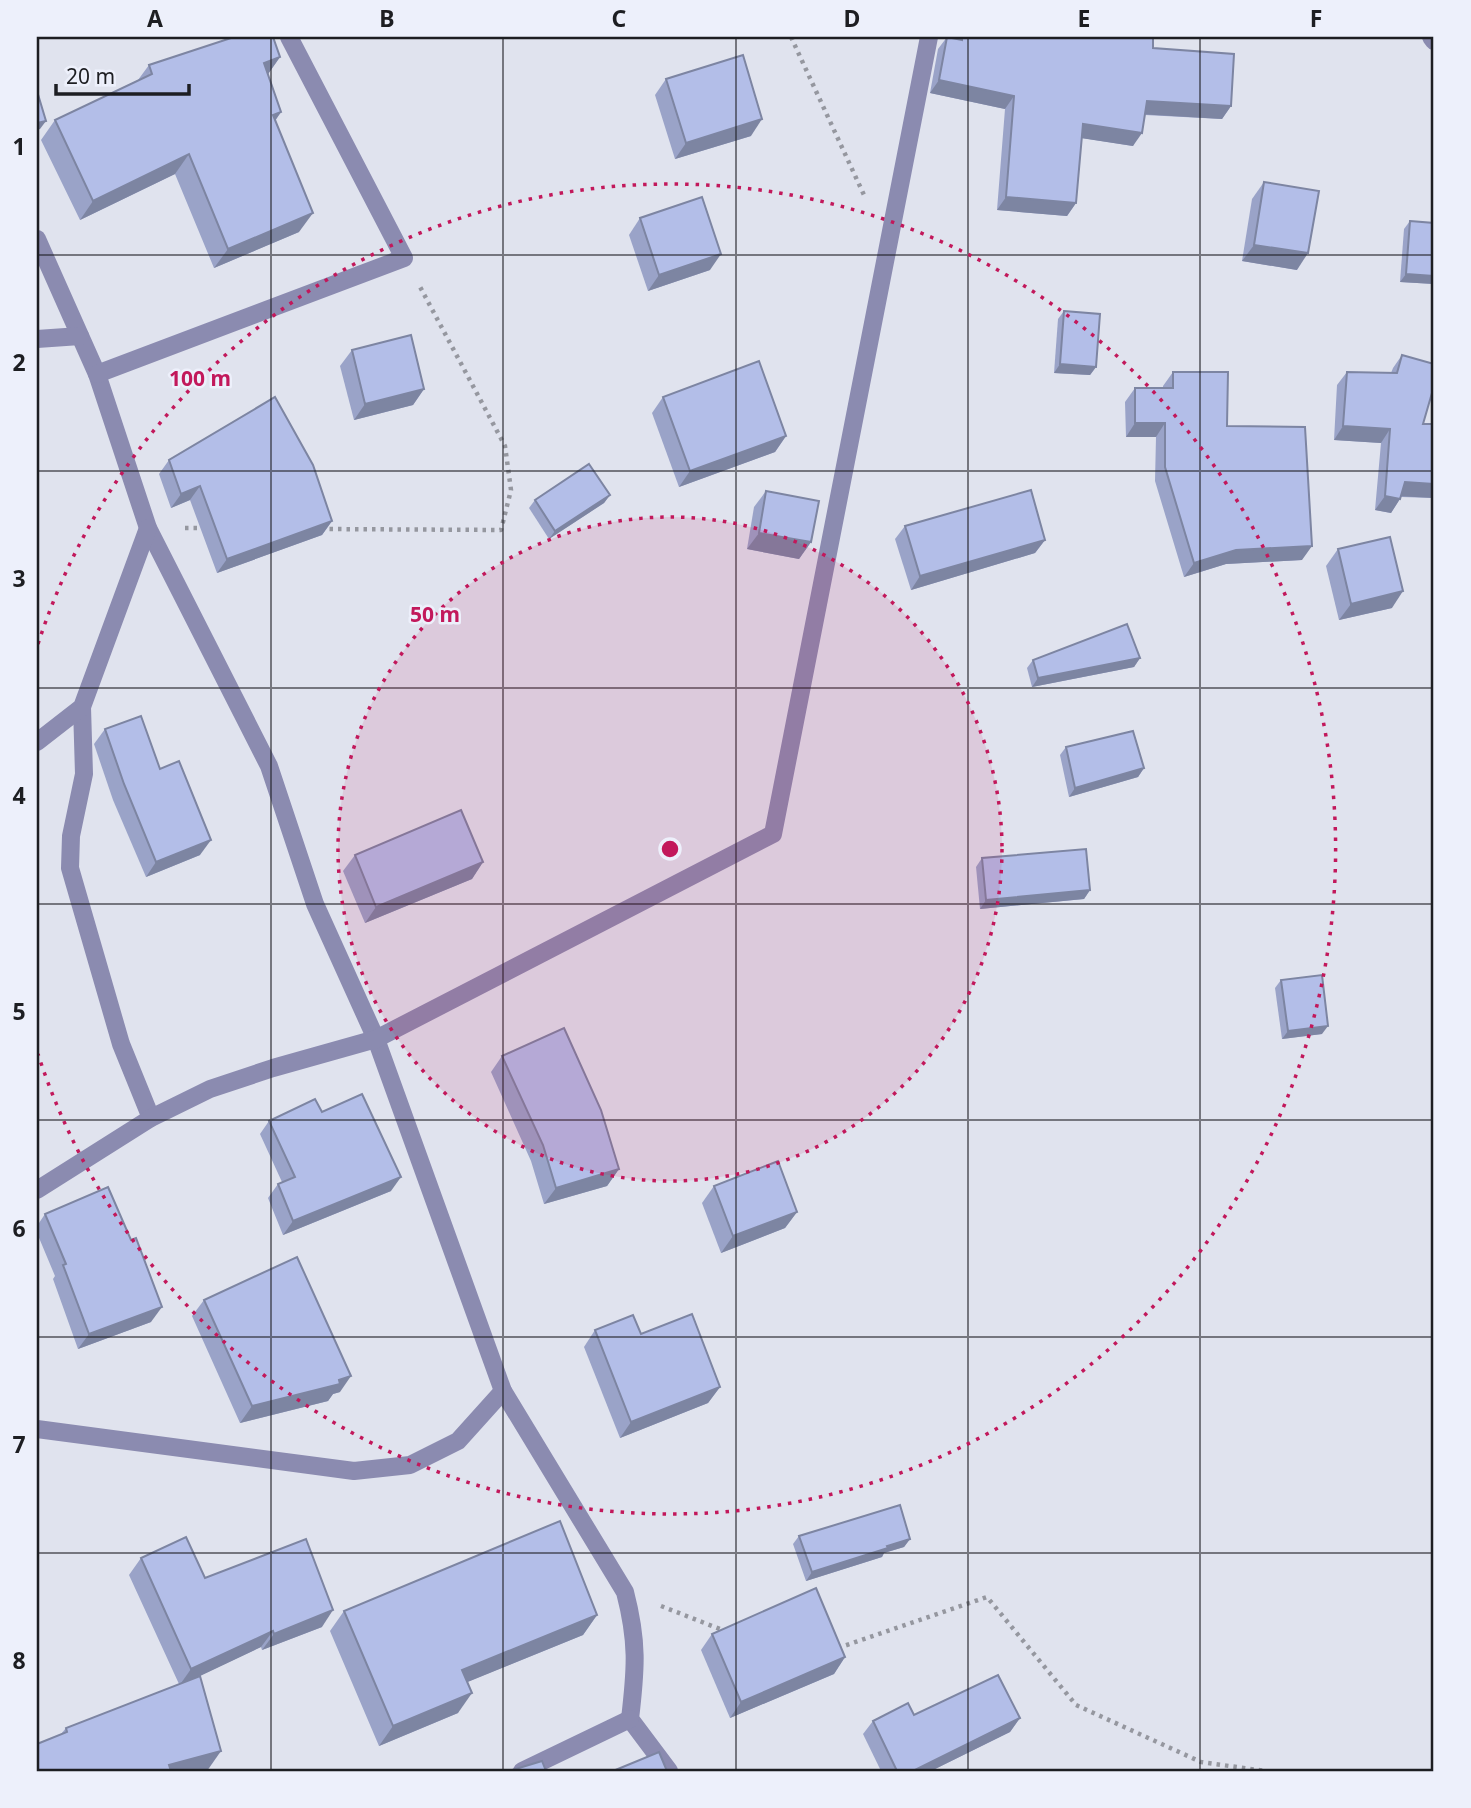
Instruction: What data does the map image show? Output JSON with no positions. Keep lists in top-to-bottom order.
{
  "scale_bar": "20 m",
  "grid": {
    "columns": [
      "A",
      "B",
      "C",
      "D",
      "E",
      "F"
    ],
    "rows": [
      "1",
      "2",
      "3",
      "4",
      "5",
      "6",
      "7",
      "8"
    ]
  },
  "rings": ["100 m", "50 m"]
}
